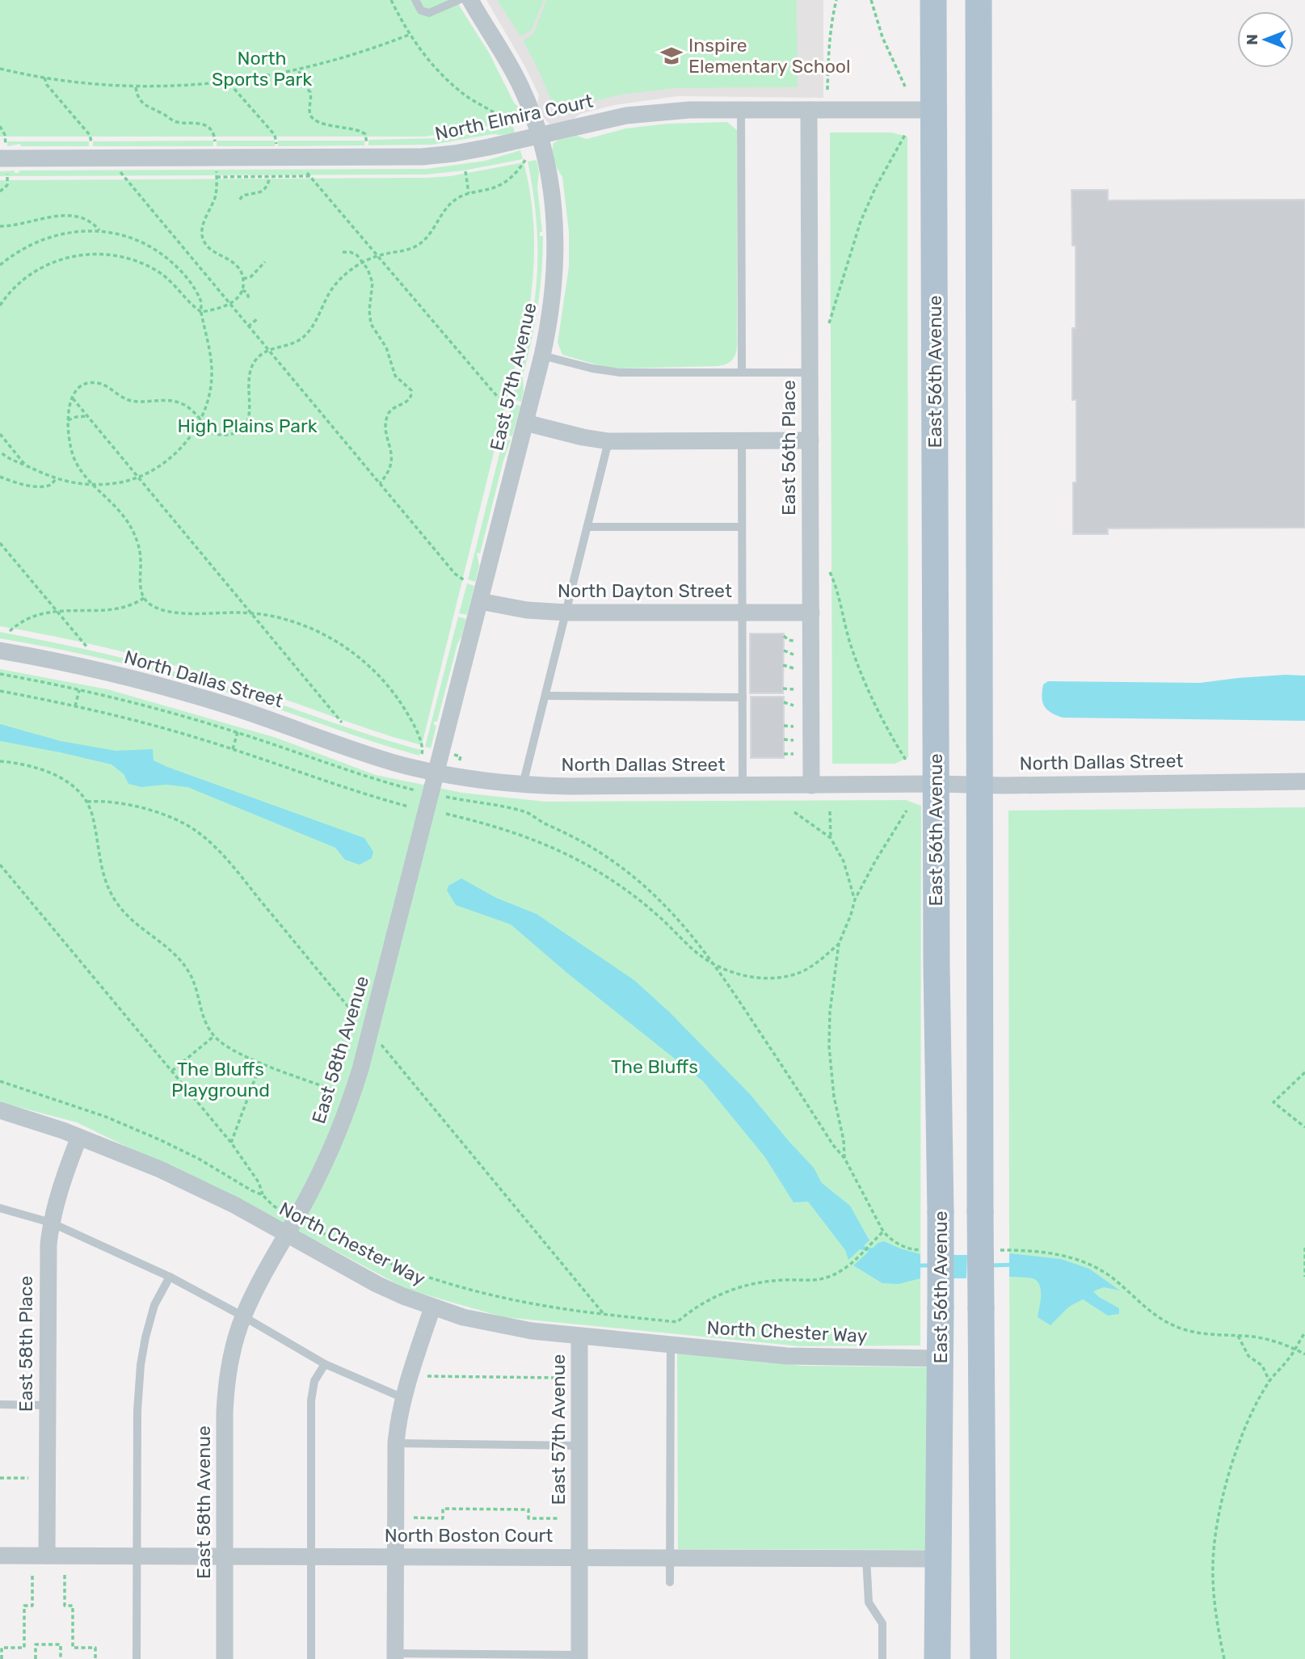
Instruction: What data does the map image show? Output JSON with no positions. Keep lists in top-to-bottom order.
{
  "streets": {
    "main road": ["East 56th Avenue"],
    "street": [
      "North Elmira Court",
      "East 57th Avenue",
      "East 56th Place",
      "North Dayton Street",
      "North Dallas Street",
      "East 58th Avenue",
      "North Chester Way",
      "East 58th Place",
      "North Boston Court"
    ]
  },
  "crossings": [
    ["North Elmira Court", "East 56th Avenue"],
    ["North Elmira Court", "East 57th Avenue"],
    ["North Elmira Court", "East 56th Place"],
    ["East 56th Avenue", "North Dallas Street"],
    ["East 56th Avenue", "North Chester Way"],
    ["East 56th Avenue", "North Boston Court"],
    ["East 57th Avenue", "North Dayton Street"],
    ["East 57th Avenue", "North Dallas Street"],
    ["East 57th Avenue", "East 58th Avenue"],
    ["East 57th Avenue", "North Chester Way"],
    ["East 57th Avenue", "North Boston Court"],
    ["East 56th Place", "North Dayton Street"],
    ["East 56th Place", "North Dallas Street"],
    ["North Dallas Street", "East 58th Avenue"],
    ["East 58th Avenue", "North Chester Way"],
    ["East 58th Avenue", "North Boston Court"],
    ["North Chester Way", "East 58th Place"],
    ["East 58th Place", "North Boston Court"]
  ],
  "parks": [
    "North Sports Park",
    "High Plains Park",
    "The Bluffs",
    "The Bluffs Playground"
  ],
  "places": {
    "school or university": ["Inspire Elementary School"]
  },
  "north": "left"
}
